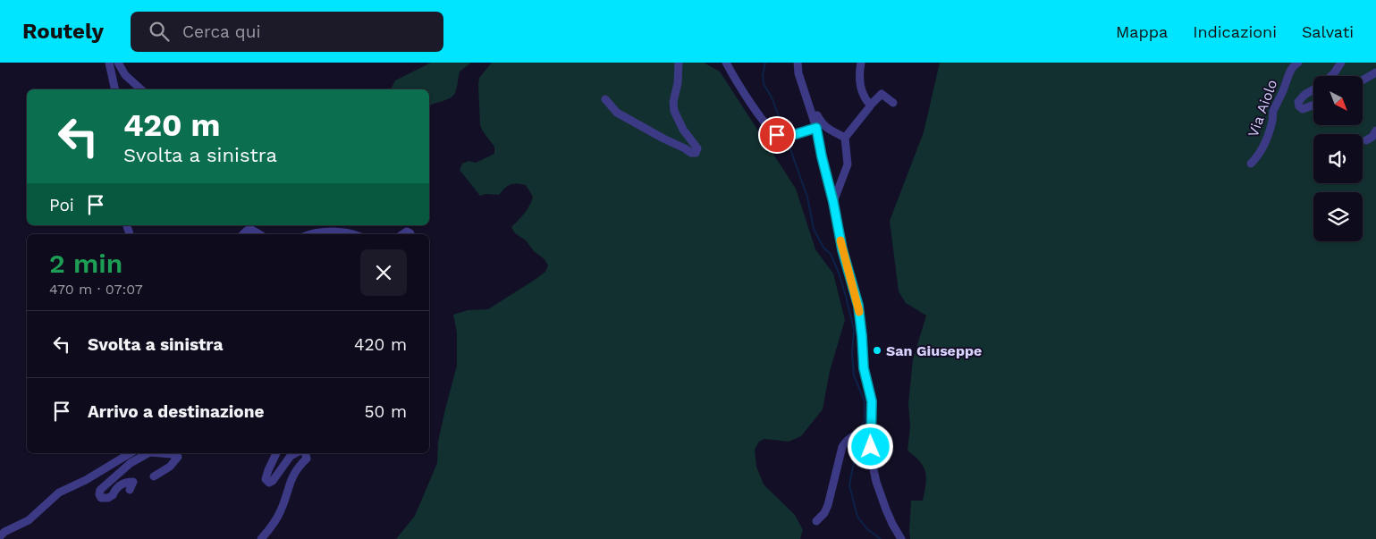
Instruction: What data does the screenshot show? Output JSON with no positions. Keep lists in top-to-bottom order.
{
  "streets": {
    "street": ["Via Aiolo"]
  },
  "places": ["San Giuseppe"],
  "north": "bottom right",
  "page": {
    "header": "Routely",
    "search": "Cerca qui",
    "nav": ["Mappa", "Indicazioni", "Salvati"],
    "turn": ["420 m", "Svolta a sinistra"],
    "then": "Poi",
    "heading": ["2 min", "470 m · 07:07"],
    "list": [
      {
        "name": "Svolta a sinistra",
        "value": "420 m"
      },
      {
        "name": "Arrivo a destinazione",
        "value": "50 m"
      }
    ]
  }
}
